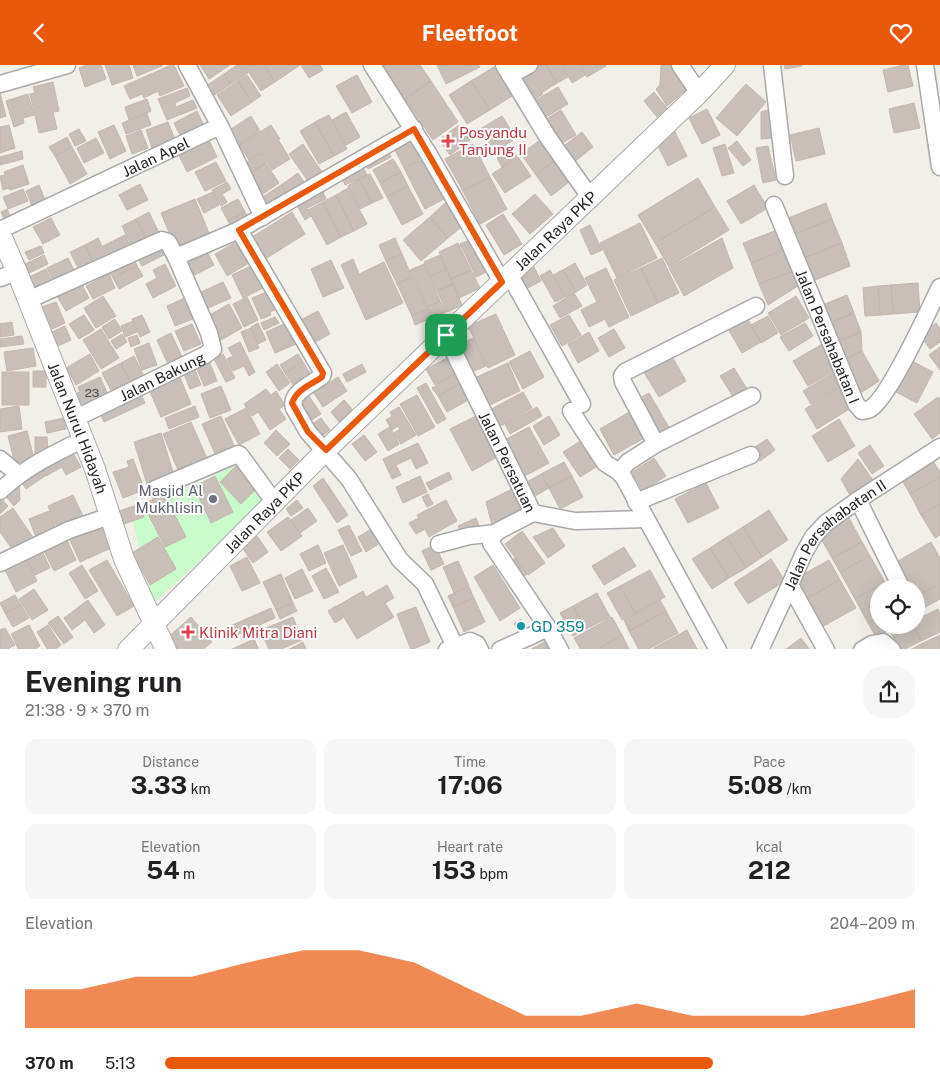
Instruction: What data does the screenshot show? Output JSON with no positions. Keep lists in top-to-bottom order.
{
  "streets": {
    "street": [
      "Jalan Apel",
      "Jalan Raya PKP",
      "Jalan Persahabatan I",
      "Jalan Bakung",
      "Jalan Nurul Hidayah",
      "Jalan Persatuan",
      "Jalan Persahabatan II"
    ]
  },
  "crossings": [
    ["Jalan Apel", "Jalan Nurul Hidayah"],
    ["Jalan Raya PKP", "Jalan Nurul Hidayah"],
    ["Jalan Raya PKP", "Jalan Persatuan"],
    ["Jalan Bakung", "Jalan Nurul Hidayah"]
  ],
  "places": {
    "health": ["Posyandu Tanjung II", "Klinik Mitra Diani"],
    "other": ["Masjid Al Mukhlisin", "GD 359"]
  },
  "house_numbers": ["23"],
  "page": {
    "header": "Fleetfoot",
    "heading": ["Evening run", "21:38 · 9 × 370 m"],
    "stats": [
      ["Distance", "3.33 km"],
      ["Time", "17:06"],
      ["Pace", "5:08 /km"],
      ["Elevation", "54 m"],
      ["Heart rate", "153 bpm"],
      ["kcal", "212"]
    ],
    "chart": ["Elevation", "204–209 m"],
    "list": [
      {
        "name": "370 m",
        "note": "5:13"
      }
    ]
  }
}
